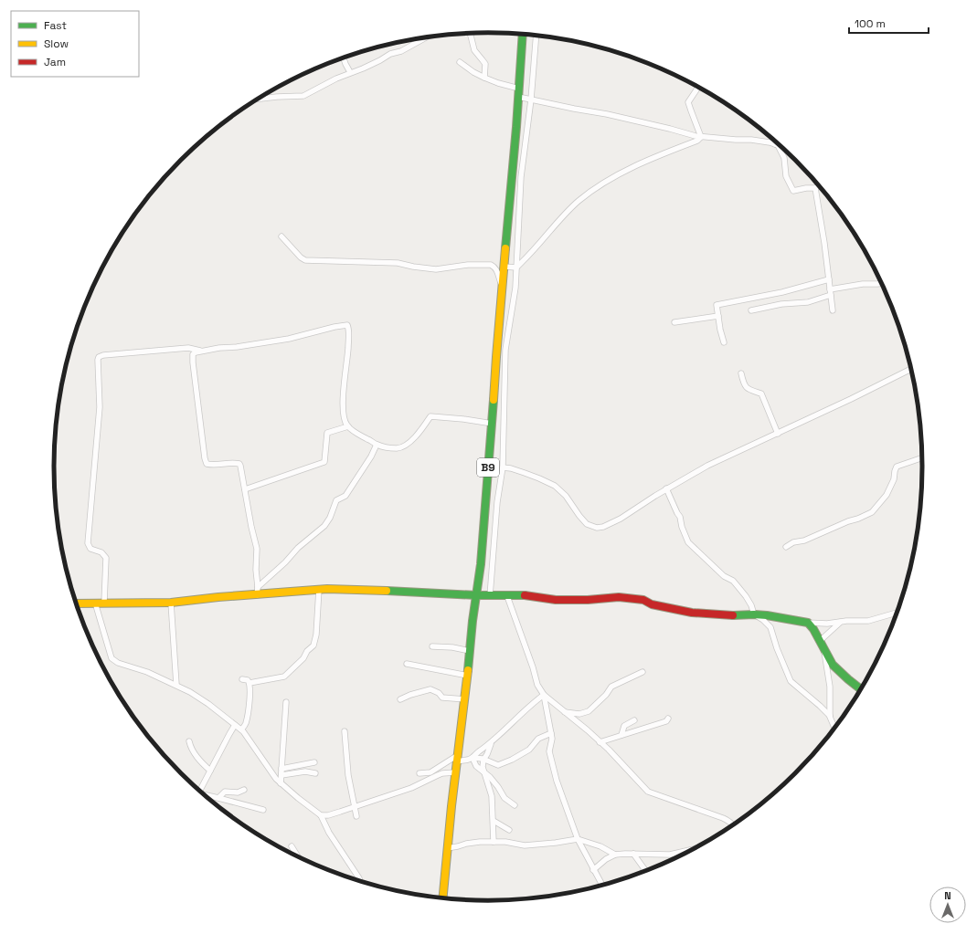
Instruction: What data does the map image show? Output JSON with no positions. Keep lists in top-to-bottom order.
{
  "streets": {
    "main road": ["B9"]
  },
  "legend": ["Fast", "Slow", "Jam"],
  "scale_bar": "100 m",
  "north": "top"
}
